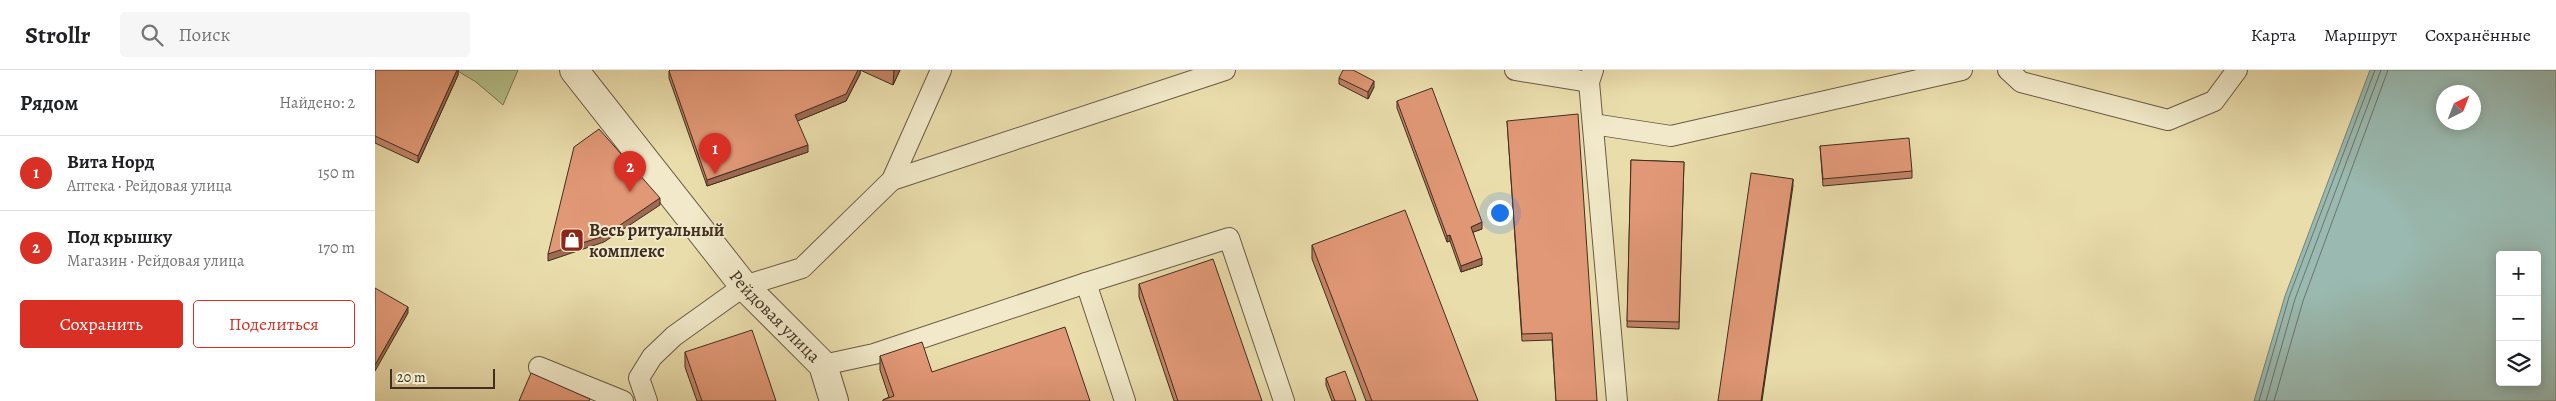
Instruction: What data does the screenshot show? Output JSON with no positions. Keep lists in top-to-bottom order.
{
  "streets": {
    "street": ["Рейдовая улица"]
  },
  "places": {
    "shop": ["Весь ритуальный комплекс"]
  },
  "scale_bar": "20 m",
  "north": "top right",
  "page": {
    "header": "Strollr",
    "search": "Поиск",
    "nav": ["Карта", "Маршрут", "Сохранённые"],
    "heading": ["Рядом", "Найдено: 2"],
    "pins": ["1", "2"],
    "list": [
      {
        "mark": "1",
        "name": "Вита Норд",
        "note": "Аптека · Рейдовая улица",
        "value": "150 m"
      },
      {
        "mark": "2",
        "name": "Под крышку",
        "note": "Магазин · Рейдовая улица",
        "value": "170 m"
      }
    ],
    "map_buttons": ["+", "−"],
    "buttons": ["Сохранить", "Поделиться"],
    "scale": "20 m"
  }
}
